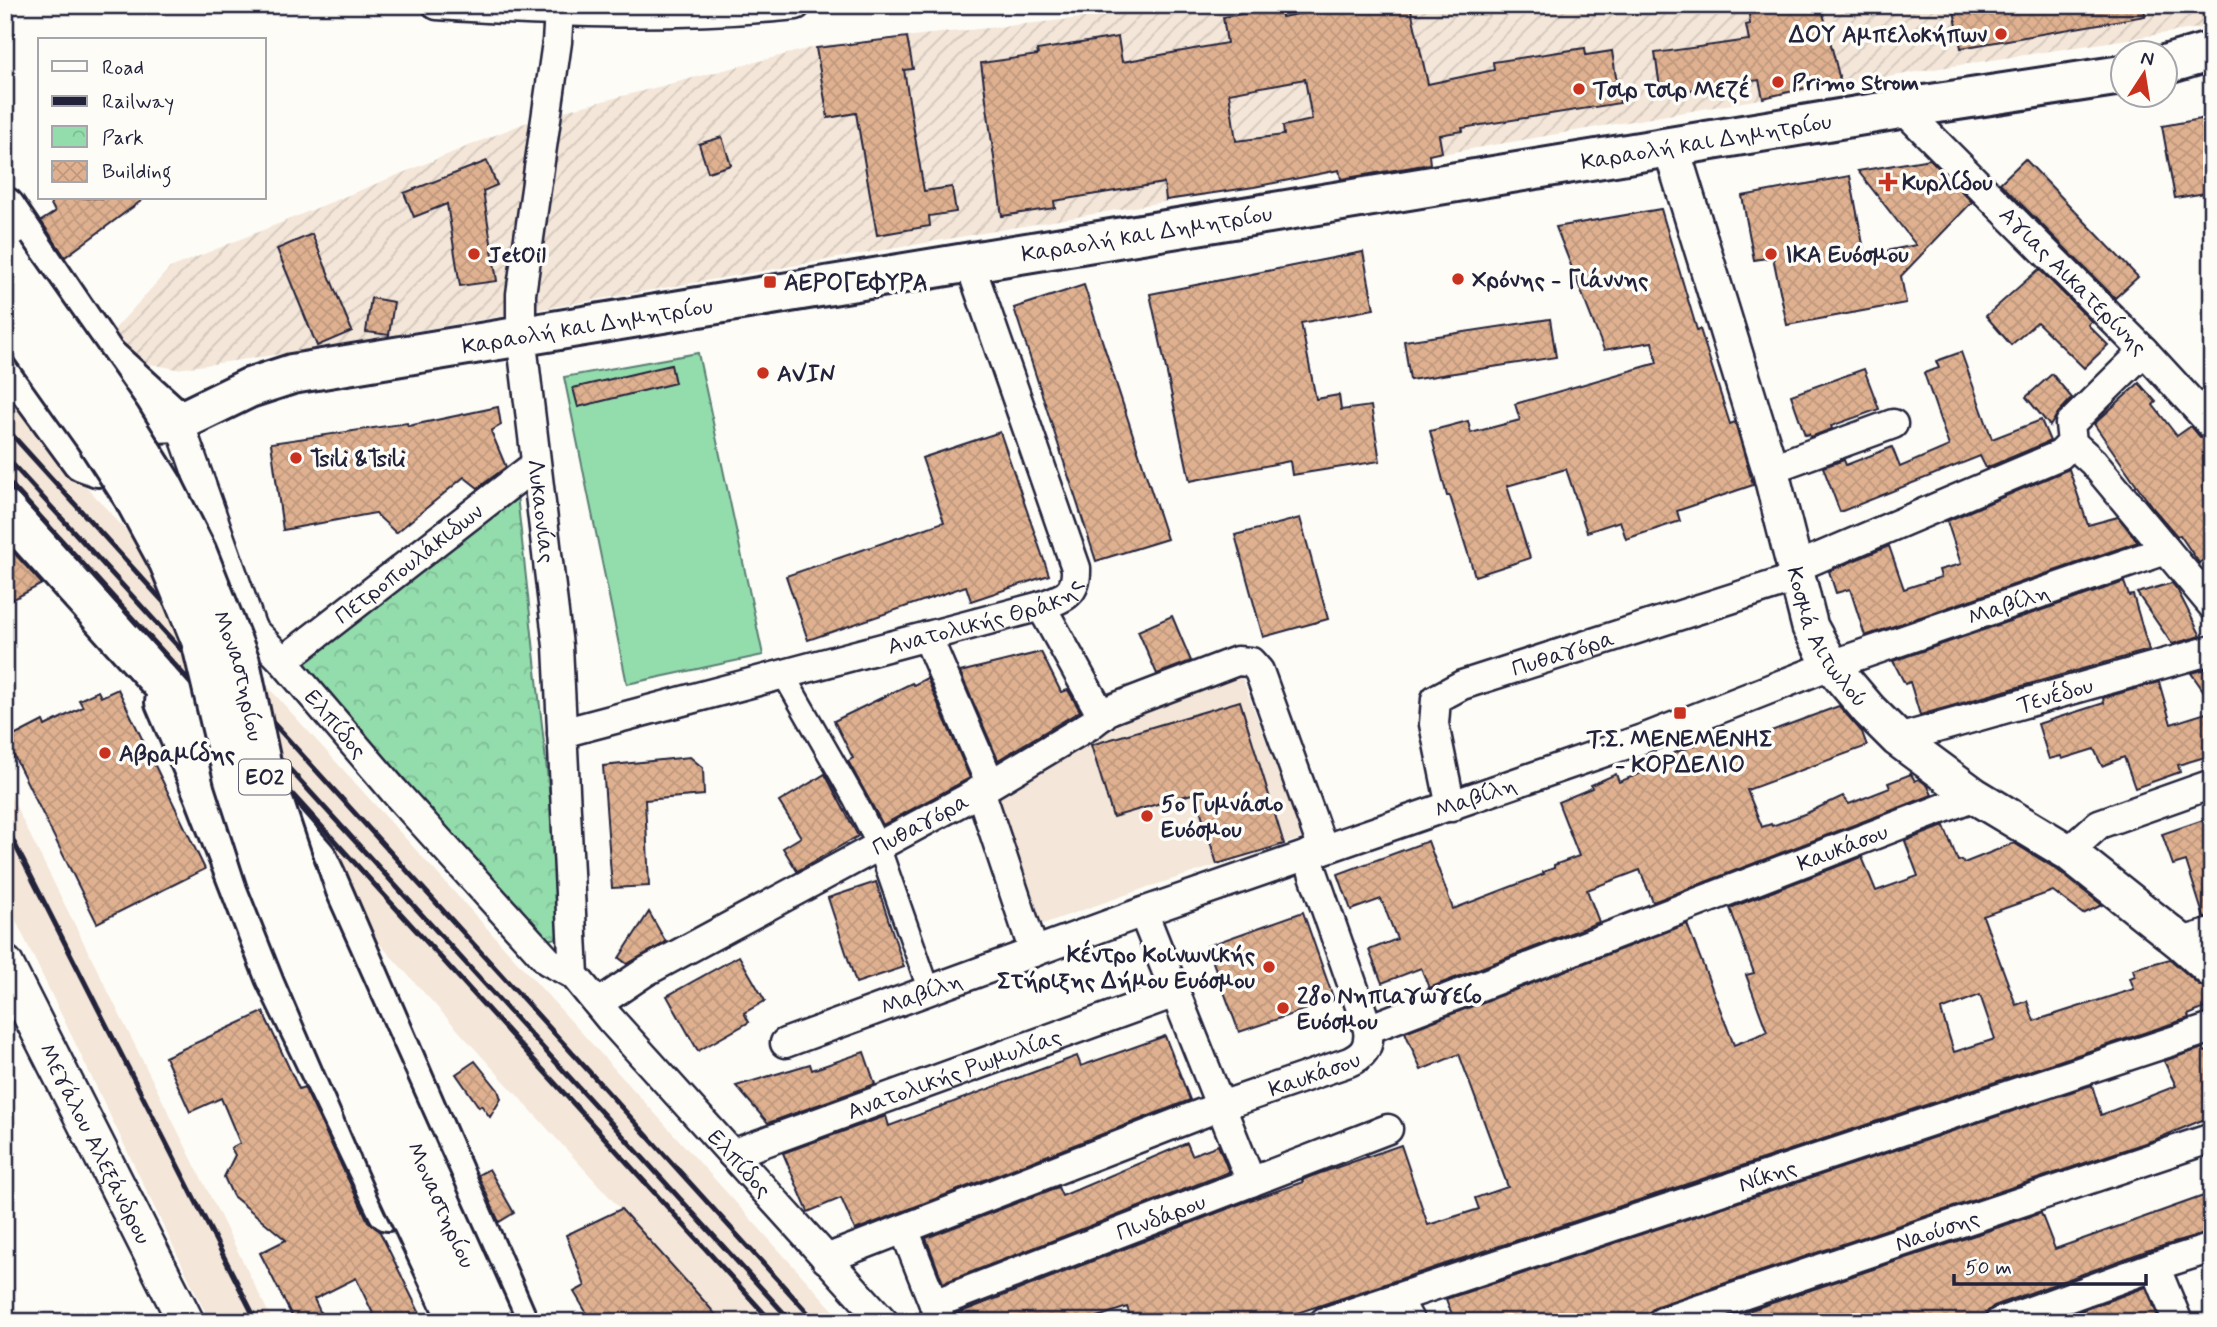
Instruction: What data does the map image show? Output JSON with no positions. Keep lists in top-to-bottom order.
{
  "streets": {
    "main road": ["Καραολή και Δημητρίου", "Μοναστηρίου", "ΕΟ2"],
    "street": [
      "Αγιας Αικατερίνης",
      "Λυκαονίας",
      "Πετροπουλάκιδων",
      "Μαβίλη",
      "Ανατολικής Θράκης",
      "Κοσμά Αιτωλού",
      "Πυθαγόρα",
      "Τενέδου",
      "Ελπίδος",
      "Καυκάσου",
      "Ανατολικής Ρωμυλίας",
      "Μεγάλου Αλεξάνδρου",
      "Νίκης",
      "Πινδάρου",
      "Ναούσης"
    ]
  },
  "crossings": [
    ["Καραολή και Δημητρίου", "Αγιας Αικατερίνης"],
    ["Καραολή και Δημητρίου", "Λυκαονίας"],
    ["Καραολή και Δημητρίου", "Ανατολικής Θράκης"],
    ["Καραολή και Δημητρίου", "Κοσμά Αιτωλού"],
    ["Καραολή και Δημητρίου", "Ελπίδος"],
    ["Λυκαονίας", "Πετροπουλάκιδων"],
    ["Λυκαονίας", "Ανατολικής Θράκης"],
    ["Λυκαονίας", "Ελπίδος"],
    ["Πετροπουλάκιδων", "Ελπίδος"],
    ["Μαβίλη", "Κοσμά Αιτωλού"],
    ["Μαβίλη", "Πυθαγόρα"],
    ["Κοσμά Αιτωλού", "Πυθαγόρα"],
    ["Κοσμά Αιτωλού", "Τενέδου"],
    ["Κοσμά Αιτωλού", "Καυκάσου"],
    ["Πυθαγόρα", "Ελπίδος"],
    ["Ελπίδος", "Καυκάσου"],
    ["Ελπίδος", "Ανατολικής Ρωμυλίας"]
  ],
  "places": {
    "other": [
      "ΔΟΥ Αμπελοκήπων",
      "Primo Strom",
      "Τσιρ τσιρ Μεζέ",
      "JetOil",
      "ΙΚΑ Ευόσμου",
      "Χρόνης - Γιάννης",
      "AVIN",
      "Tsili &Tsili",
      "Αβραμίδης",
      "5ο Γυμνάσιο Ευόσμου",
      "Κέντρο Κοινωνικής Στήριξης Δήμου Ευόσμου",
      "28ο Νηπιαγωγείο Ευόσμου"
    ],
    "health": ["Κυρλίδου"],
    "transit": ["ΑΕΡΟΓΕΦΥΡΑ", "Τ.Σ. ΜΕΝΕΜΕΝΗΣ - ΚΟΡΔΕΛΙΟ"]
  },
  "legend": [
    "Road",
    "Railway",
    "Park",
    "Building"
  ],
  "scale_bar": "50 m",
  "north": "top"
}
